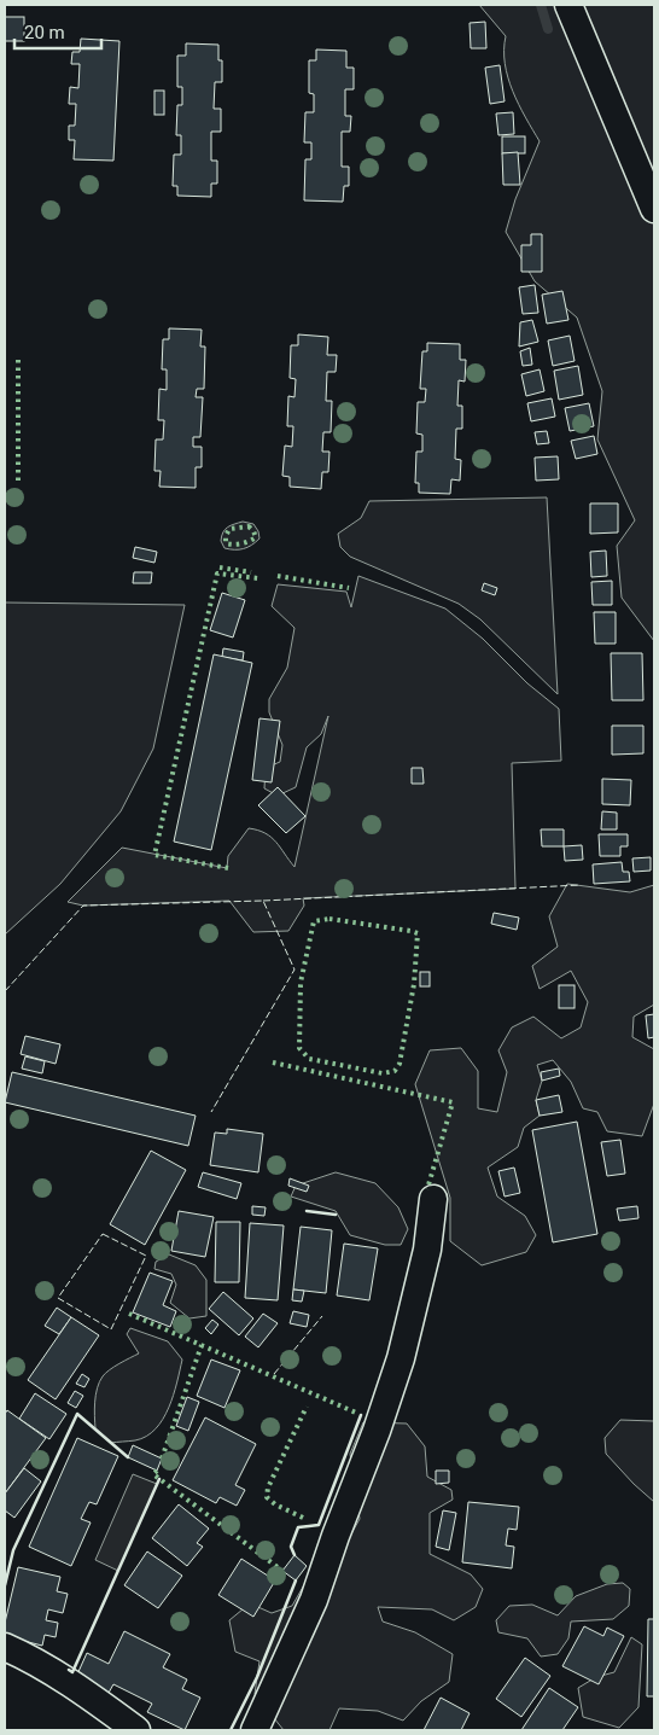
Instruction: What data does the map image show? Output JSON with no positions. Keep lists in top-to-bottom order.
{
  "scale_bar": "20 m"
}
